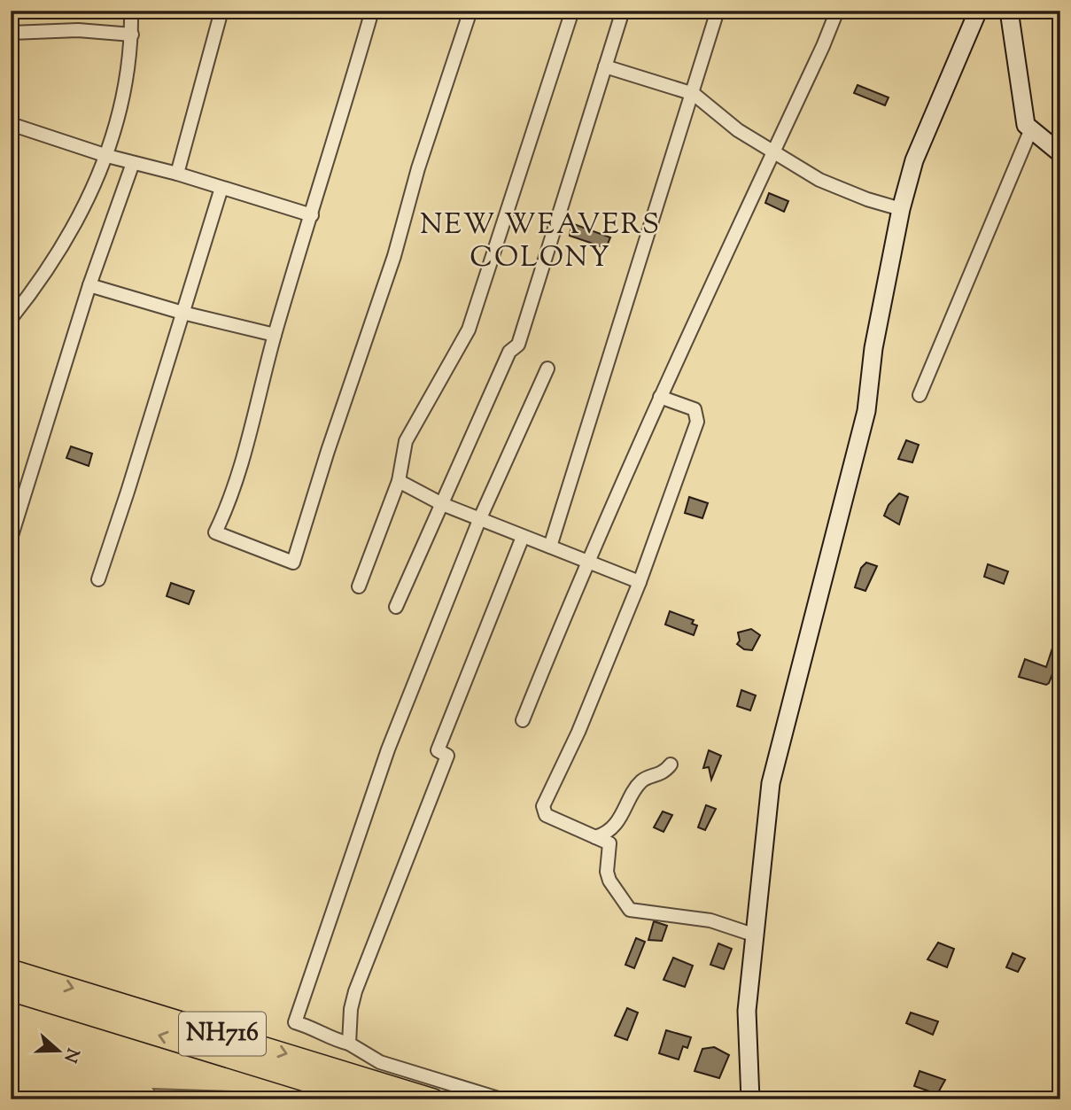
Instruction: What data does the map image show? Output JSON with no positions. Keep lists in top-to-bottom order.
{
  "streets": {
    "highway": ["NH716"]
  },
  "districts": ["NEW WEAVERS COLONY"],
  "north": "right"
}
